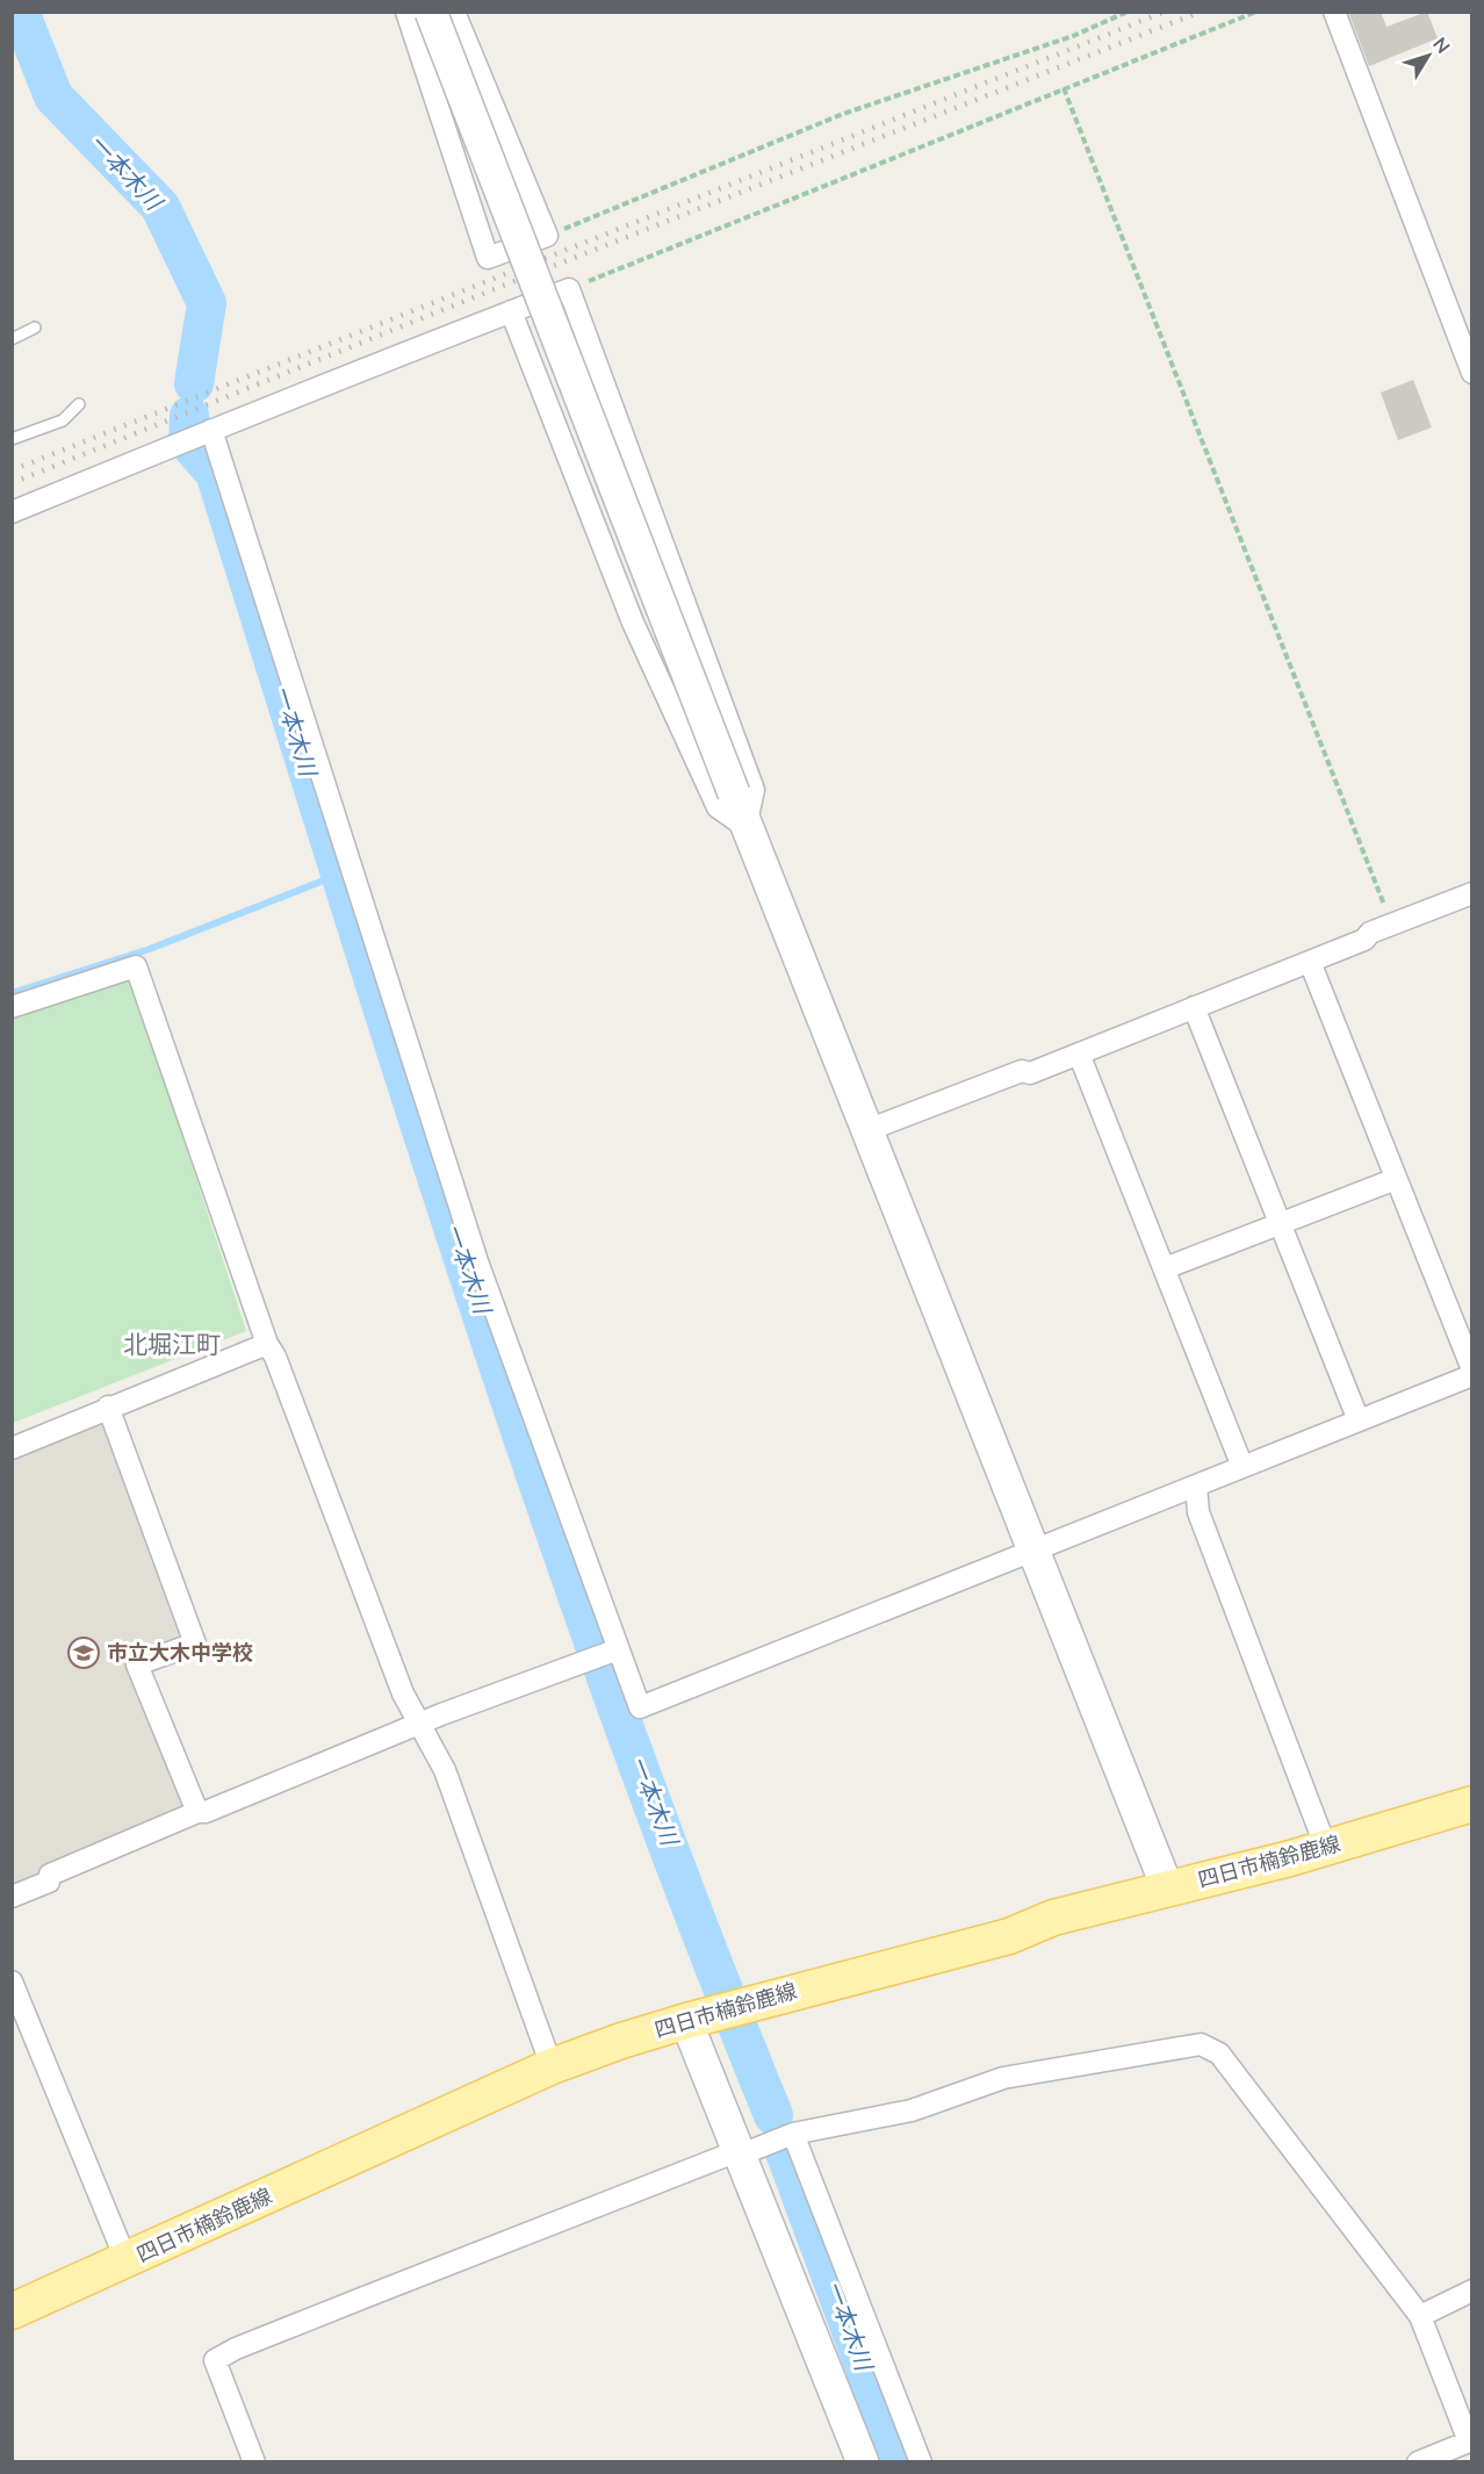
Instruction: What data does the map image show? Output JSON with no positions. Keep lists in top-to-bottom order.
{
  "streets": {
    "main road": ["四日市楠鈴鹿線"]
  },
  "districts": ["北堀江町"],
  "water": ["一本木川"],
  "places": {
    "school or university": ["市立大木中学校"]
  },
  "north": "top right"
}
